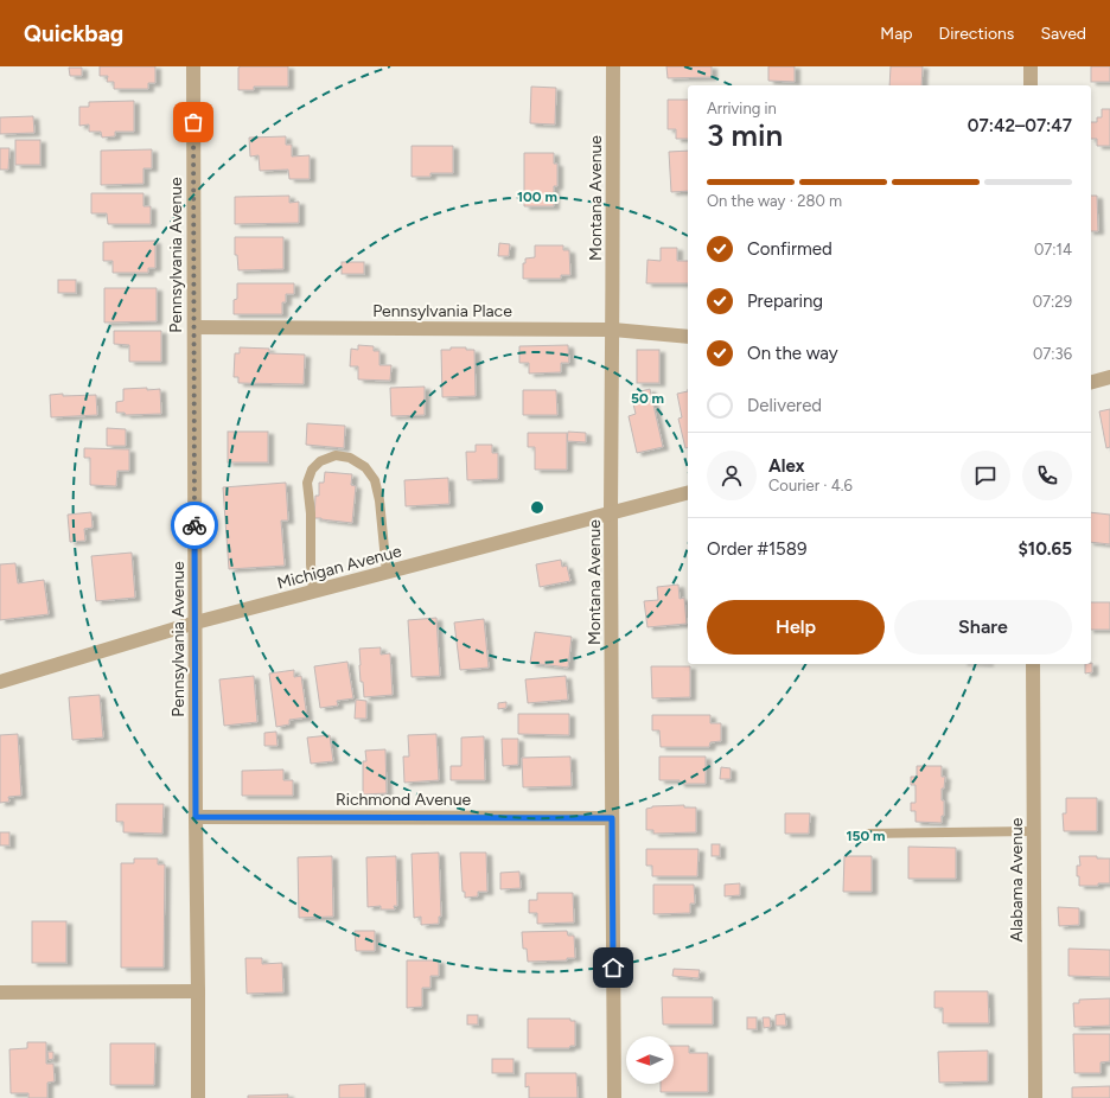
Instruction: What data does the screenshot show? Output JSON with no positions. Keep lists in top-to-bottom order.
{
  "streets": {
    "street": [
      "Montana Avenue",
      "Pennsylvania Avenue",
      "Pennsylvania Place",
      "Michigan Avenue",
      "Richmond Avenue",
      "Alabama Avenue"
    ]
  },
  "crossings": [
    ["Montana Avenue", "Pennsylvania Place"],
    ["Montana Avenue", "Michigan Avenue"],
    ["Montana Avenue", "Richmond Avenue"],
    ["Pennsylvania Avenue", "Pennsylvania Place"],
    ["Pennsylvania Avenue", "Michigan Avenue"],
    ["Pennsylvania Avenue", "Richmond Avenue"]
  ],
  "north": "left",
  "page": {
    "header": "Quickbag",
    "nav": ["Map", "Directions", "Saved"],
    "heading": ["3 min", "Arriving in", "07:42–07:47"],
    "panel": [
      "Alex",
      "Courier · 4.6",
      "Order #1589",
      "$10.65"
    ],
    "bar": "On the way · 280 m",
    "list": [
      ["Confirmed", "07:14"],
      ["Preparing", "07:29"],
      ["On the way", "07:36"],
      "Delivered"
    ],
    "buttons": ["Help", "Share"]
  },
  "rings": ["100 m", "50 m", "150 m"]
}
